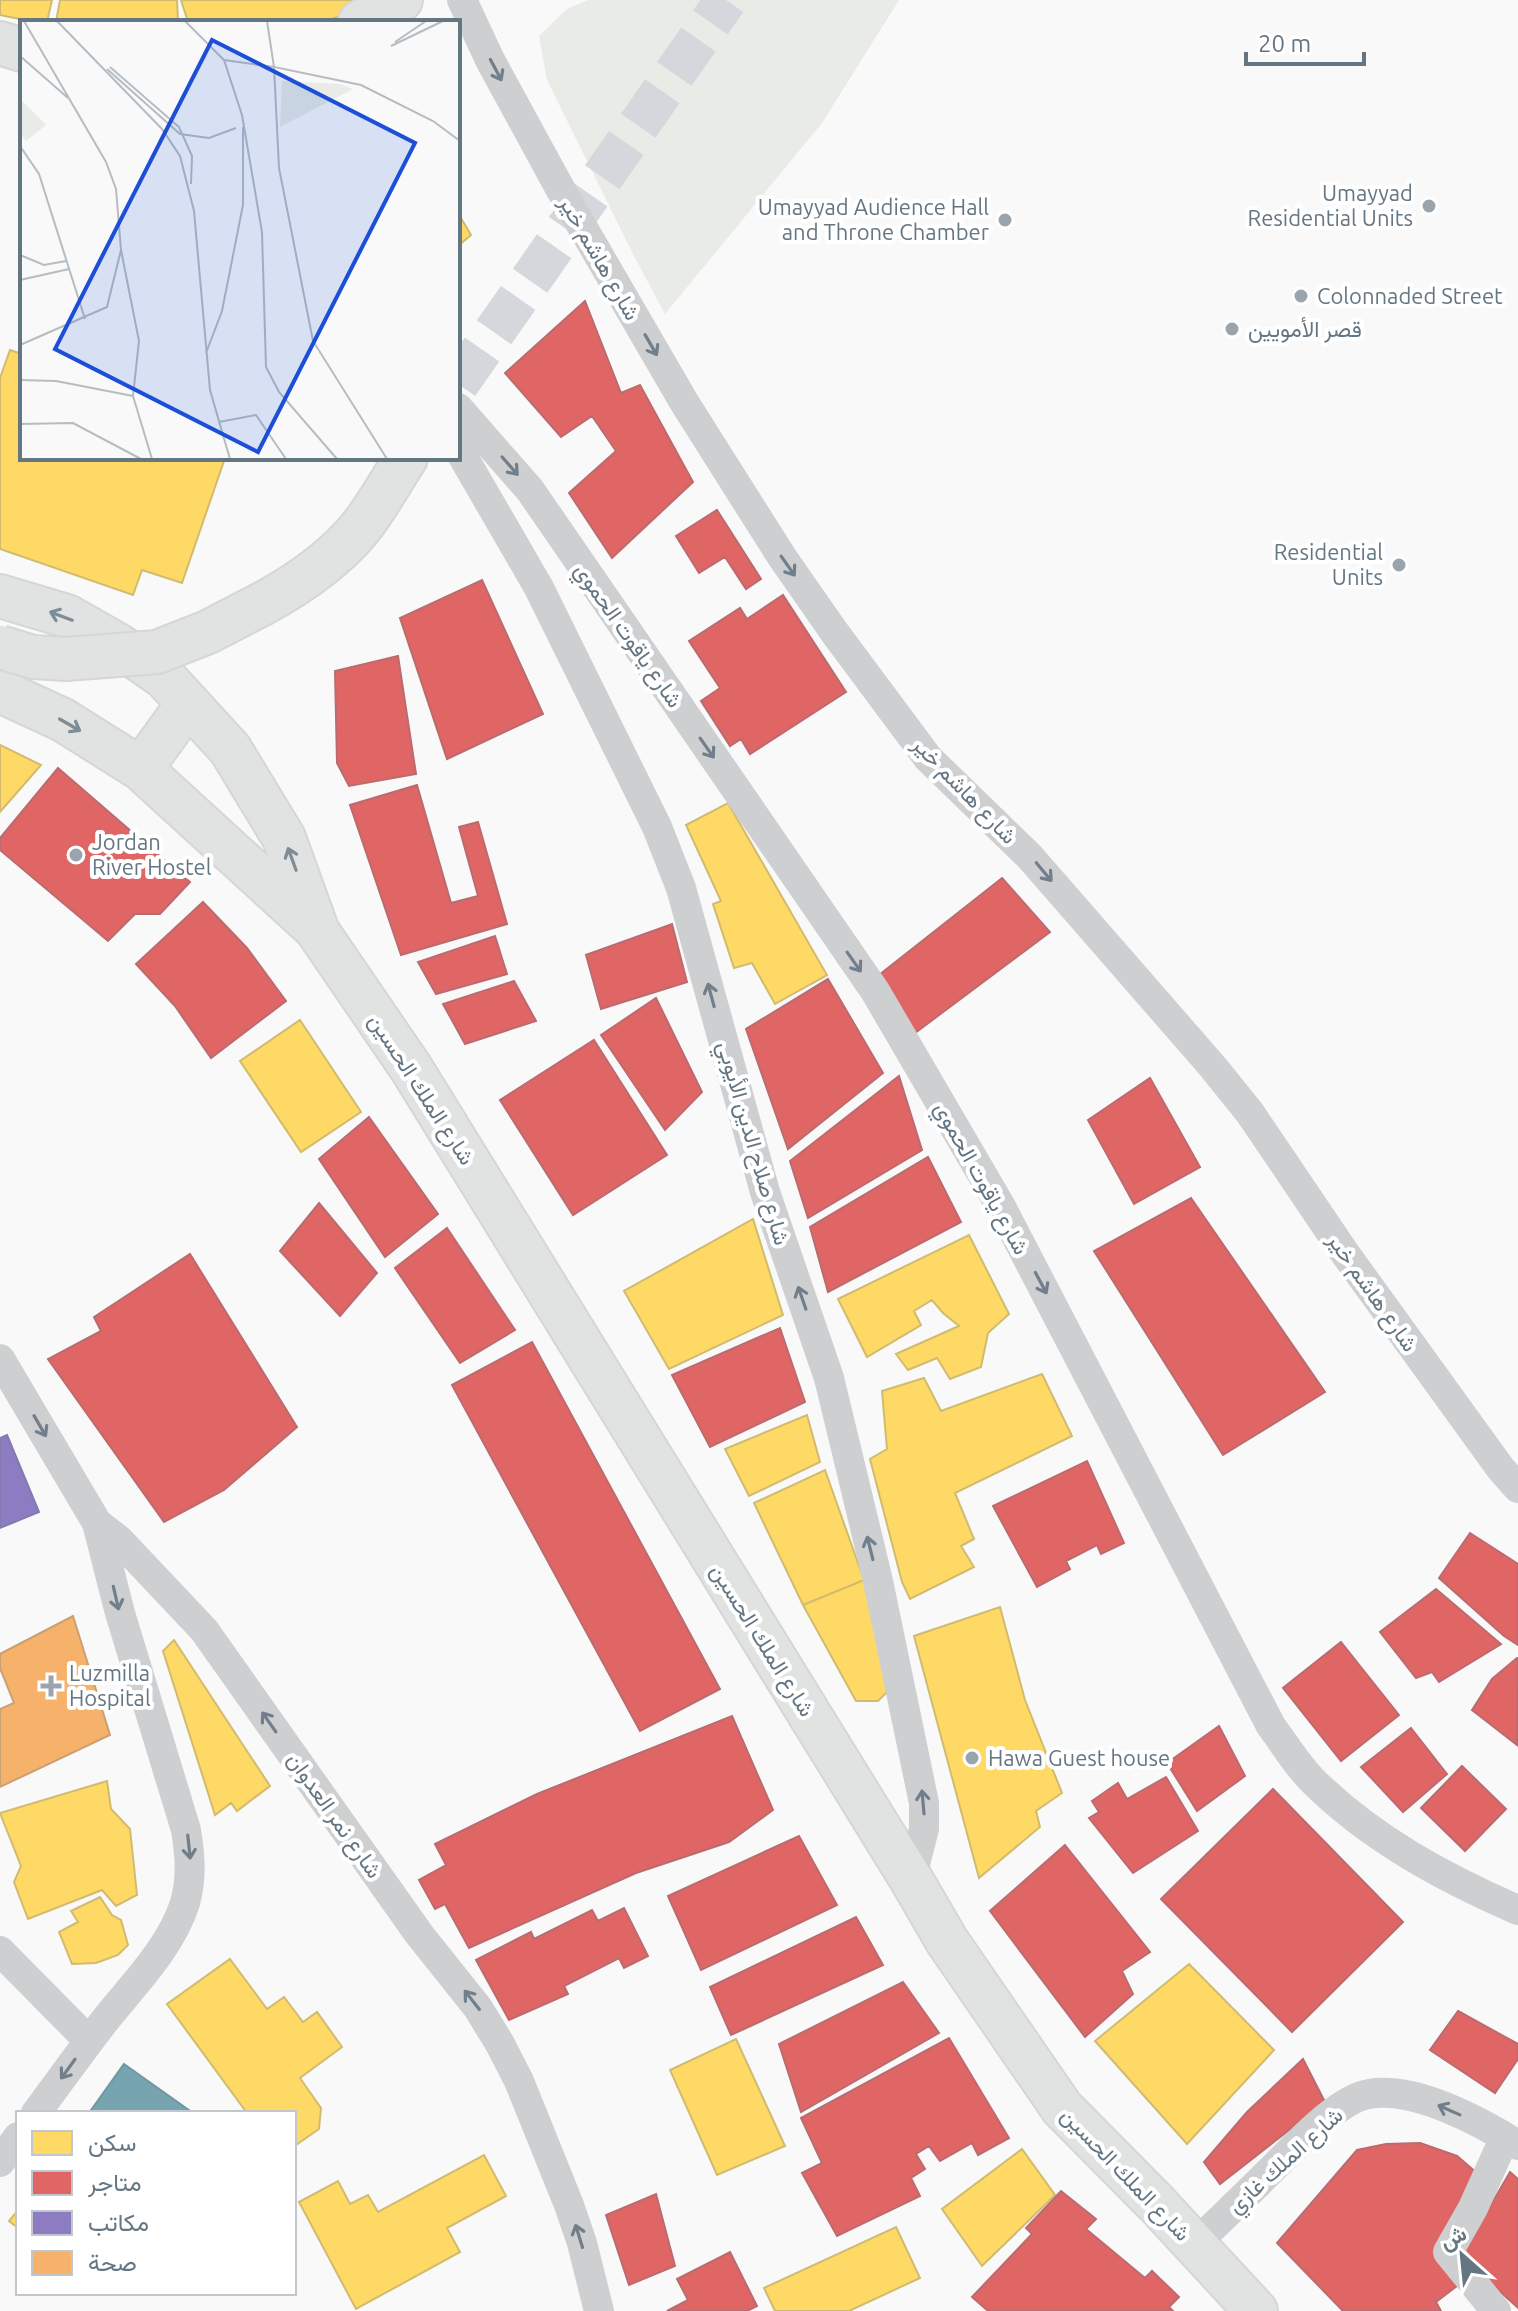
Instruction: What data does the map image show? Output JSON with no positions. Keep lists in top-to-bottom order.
{
  "streets": {
    "main road": ["شارع الملك الحسين"],
    "street": [
      "شارع هاشم خير",
      "شارع ياقوت الحموي",
      "شارع صلاح الدين الأيوبي",
      "شارع نمر العدوان",
      "شارع الملك غازي"
    ]
  },
  "crossings": [
    ["شارع الملك الحسين", "شارع صلاح الدين الأيوبي"],
    ["شارع الملك الحسين", "شارع الملك غازي"]
  ],
  "one_way": [
    "شارع هاشم خير",
    "شارع ياقوت الحموي",
    "شارع صلاح الدين الأيوبي",
    "شارع الملك غازي"
  ],
  "places": {
    "other": [
      "Umayyad Residential Units",
      "Umayyad Audience Hall and Throne Chamber",
      "Colonnaded Street",
      "قصر الأمويين",
      "Residential Units",
      "Jordan River Hostel",
      "Hawa Guest house"
    ],
    "health": ["Luzmilla Hospital"]
  },
  "legend": [
    "سكن",
    "متاجر",
    "مكاتب",
    "صحة"
  ],
  "scale_bar": "20 m",
  "north": "top left"
}
